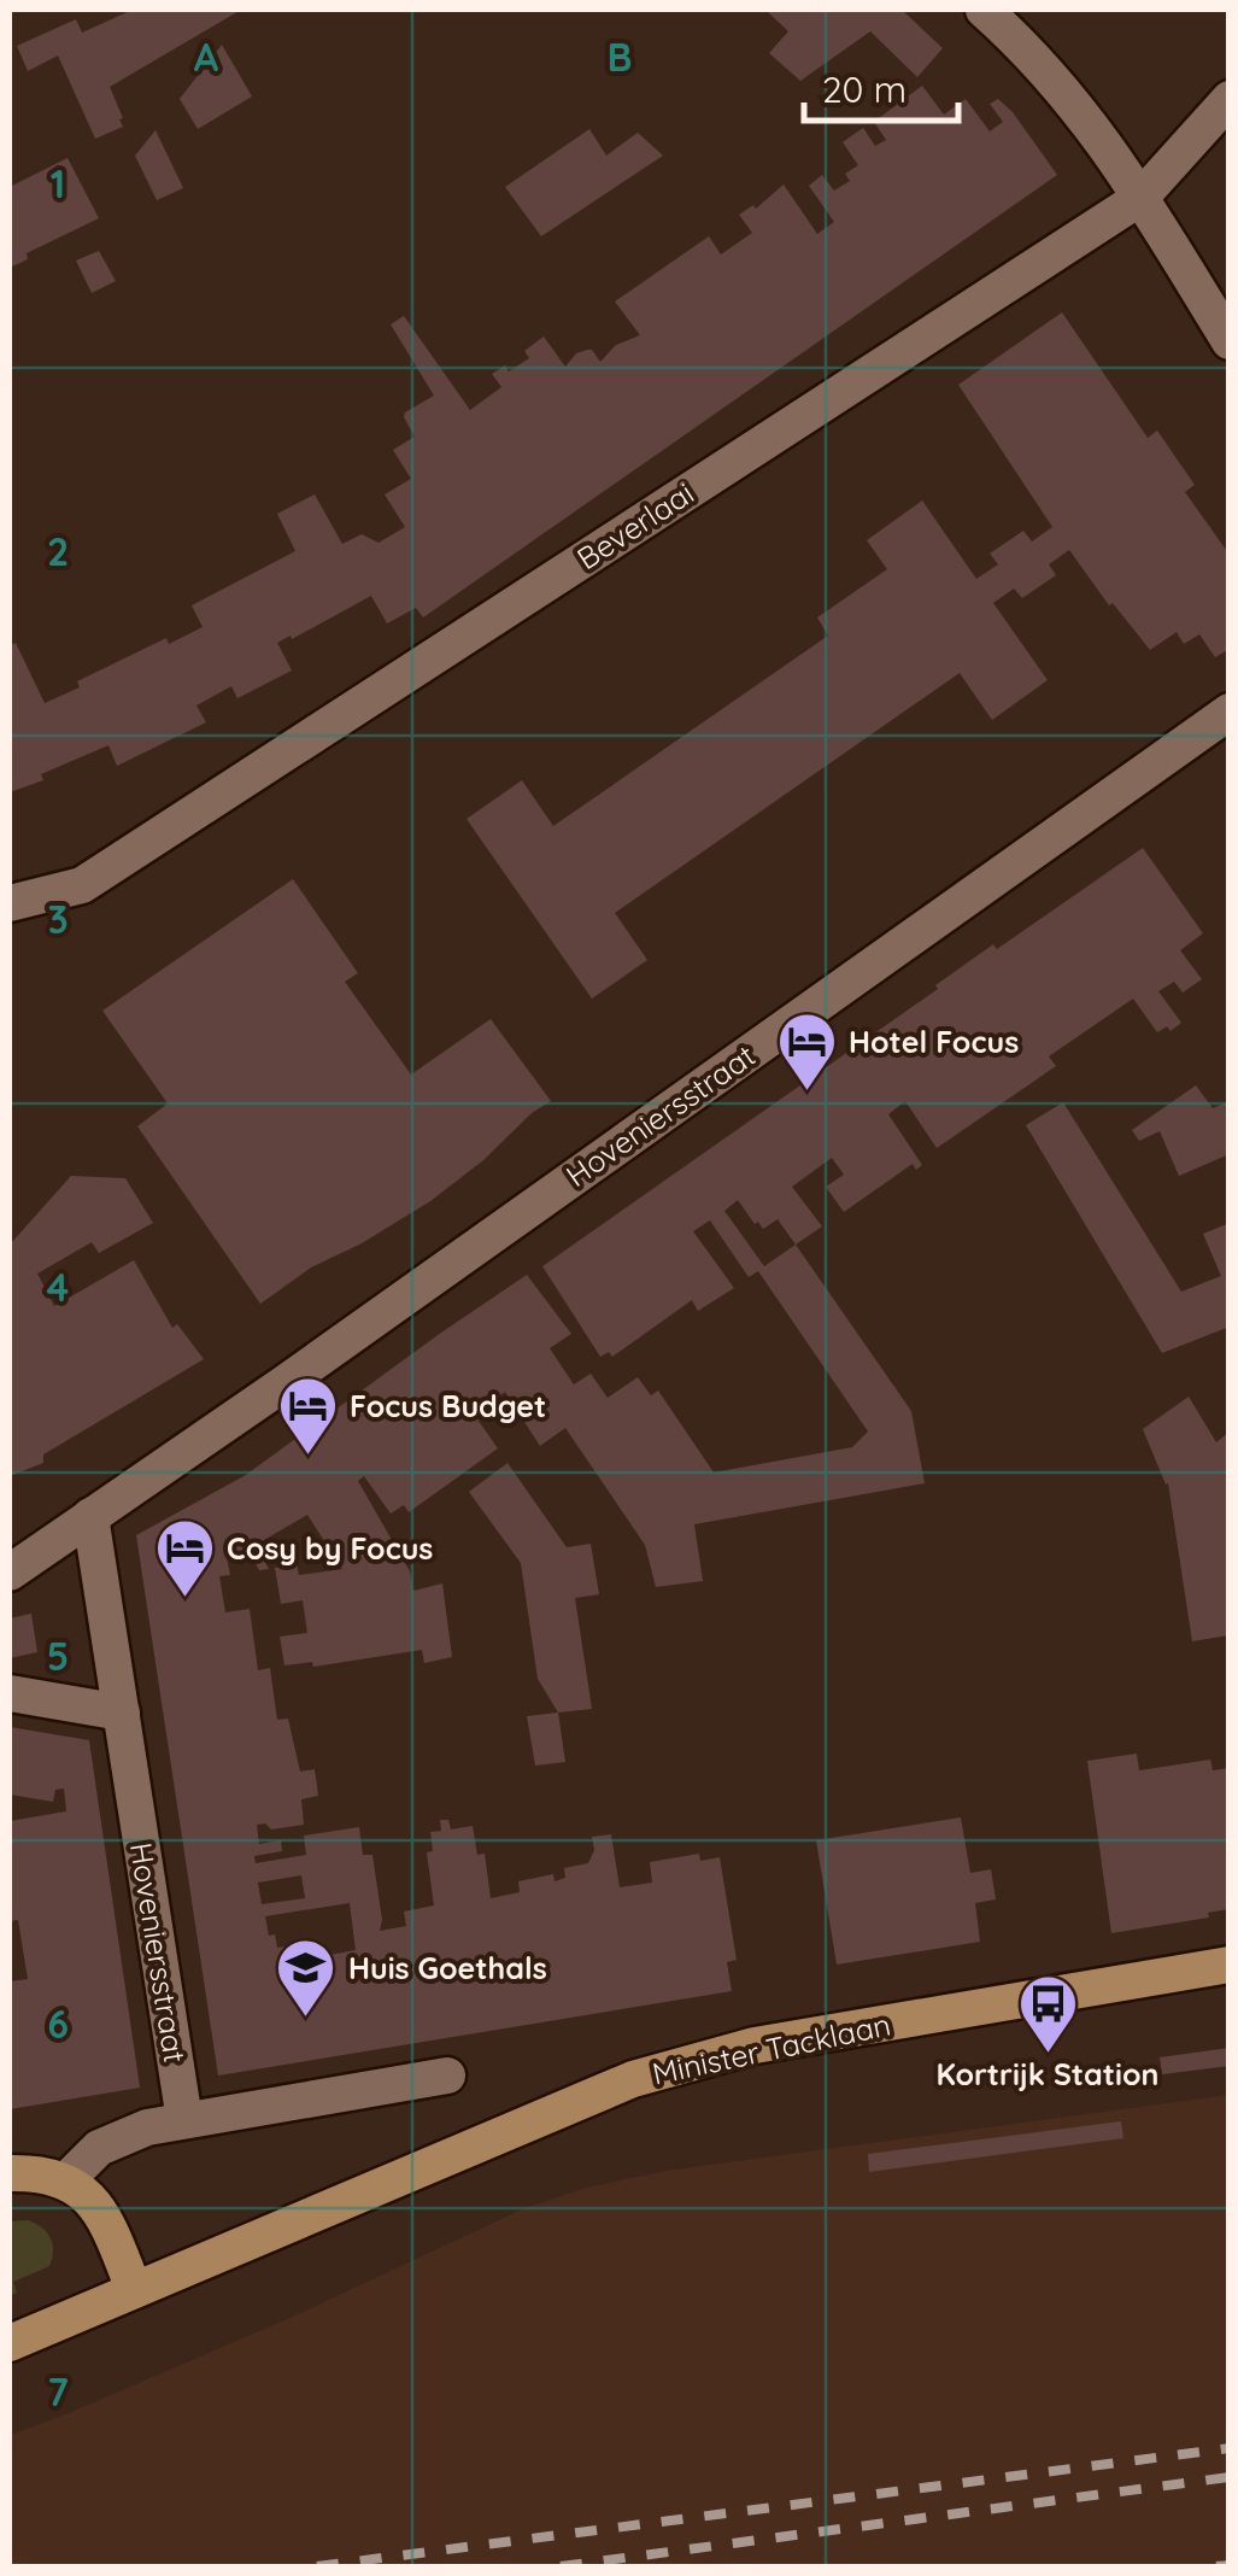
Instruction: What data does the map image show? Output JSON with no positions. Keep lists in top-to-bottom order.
{
  "streets": {
    "main road": ["Minister Tacklaan"],
    "street": ["Beverlaai", "Hoveniersstraat"]
  },
  "places": {
    "hotel": ["Hotel Focus", "Focus Budget", "Cosy by Focus"],
    "school or university": ["Huis Goethals"],
    "bus stop": ["Kortrijk Station"]
  },
  "scale_bar": "20 m",
  "grid": {
    "columns": ["A", "B"],
    "rows": [
      "1",
      "2",
      "3",
      "4",
      "5",
      "6",
      "7"
    ]
  }
}
